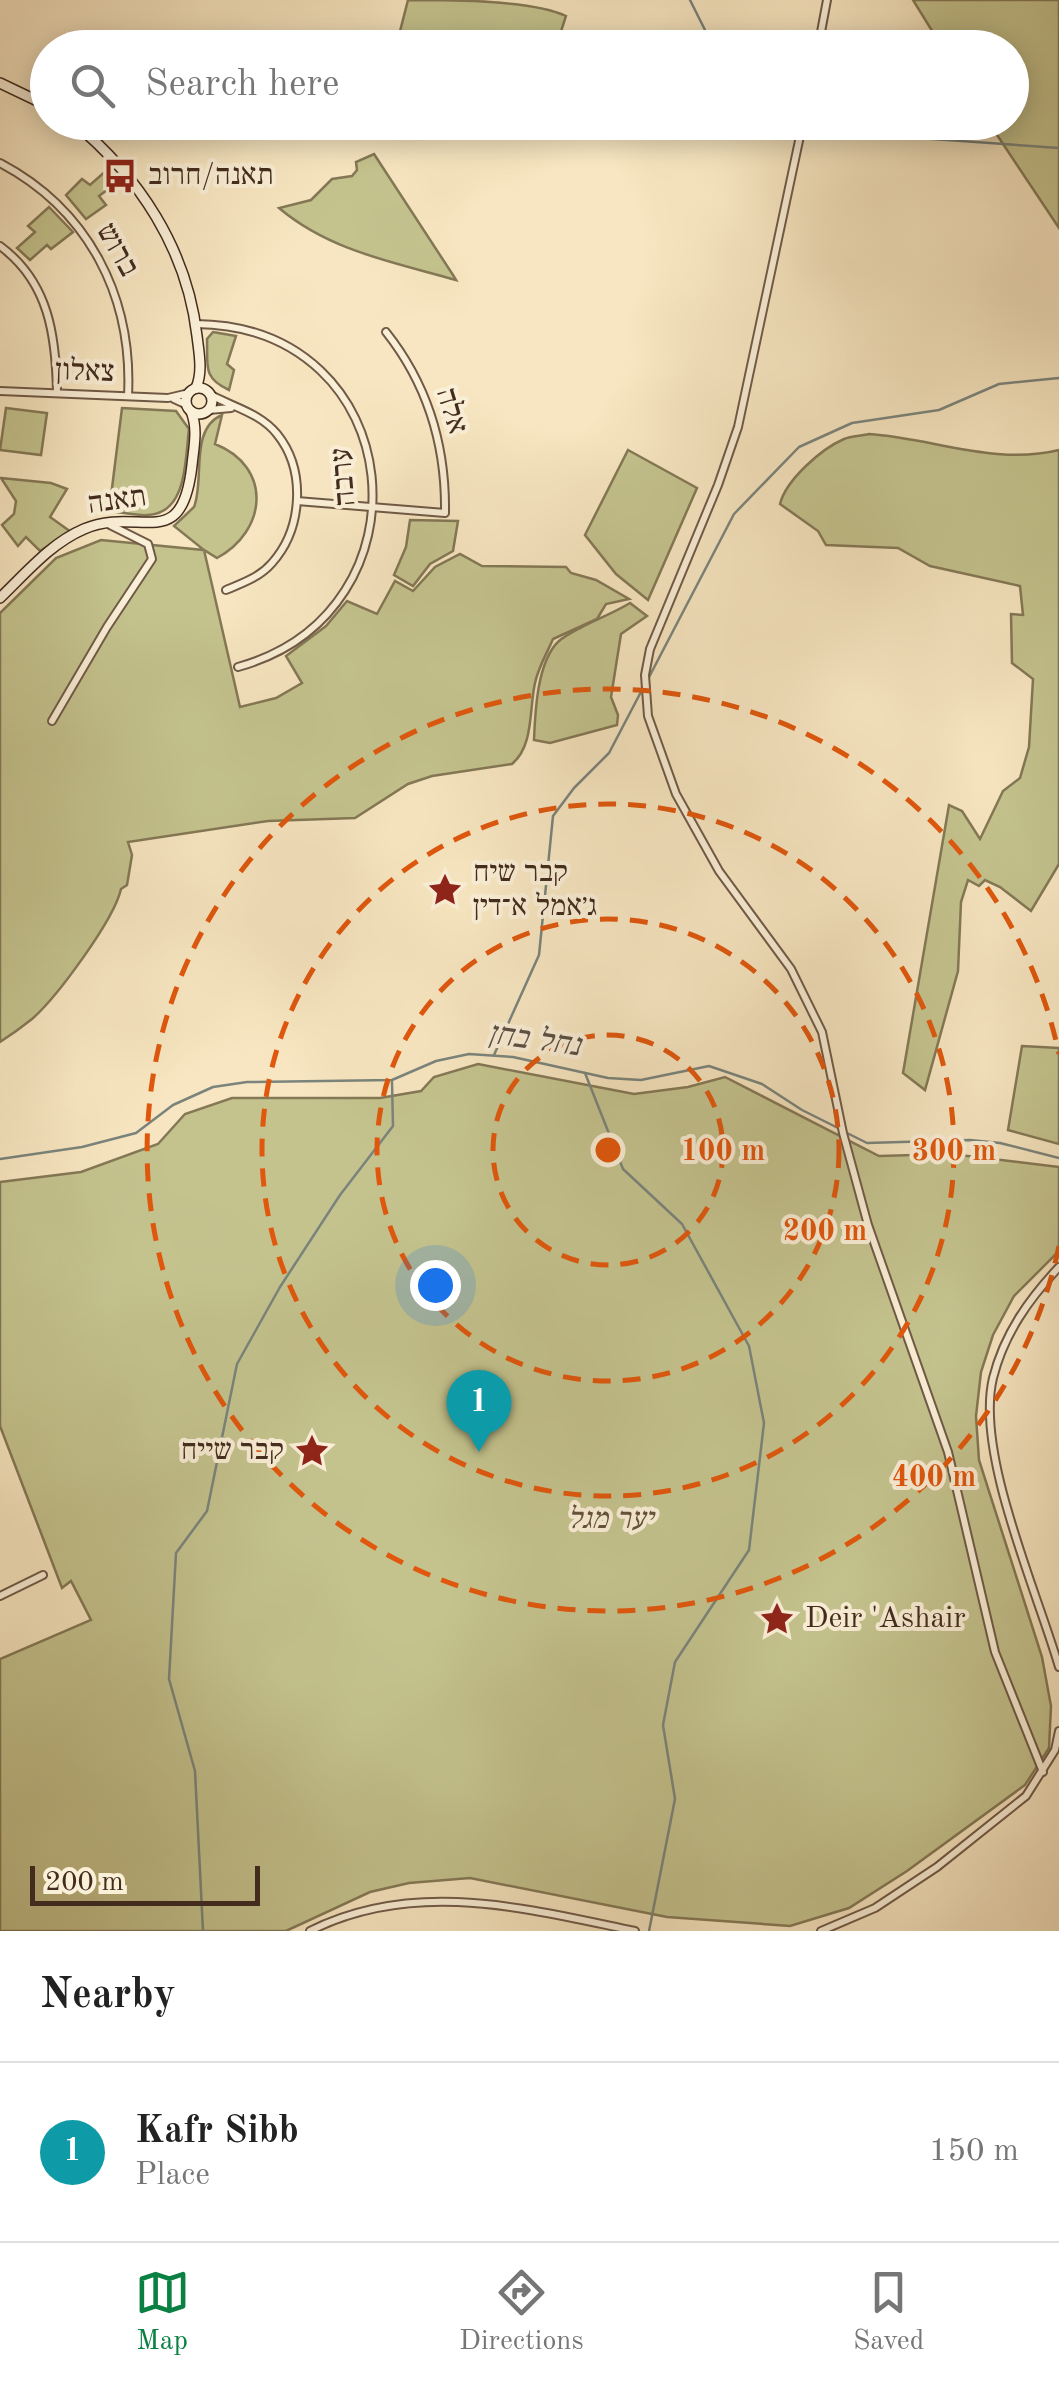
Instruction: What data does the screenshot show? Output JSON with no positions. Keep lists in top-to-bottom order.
{
  "streets": {
    "street": [
      "ברוש",
      "צאלון",
      "אלה",
      "ערבה",
      "תאנה"
    ]
  },
  "crossings": [
    ["ברוש", "צאלון"],
    ["צאלון", "תאנה"],
    ["אלה", "ערבה"]
  ],
  "water": ["נחל בחן"],
  "parks": ["יער מגל"],
  "places": {
    "bus stop": ["תאנה/חרוב"],
    "place": ["קבר שיח ג׳אמל א־דין", "קבר שייח", "Deir 'Ashair"]
  },
  "scale_bar": "200 m",
  "page": {
    "search": "Search here",
    "pins": "1",
    "scale": "200 m",
    "heading": "Nearby",
    "list": [
      {
        "mark": "1",
        "name": "Kafr Sibb",
        "note": "Place",
        "value": "150 m"
      }
    ],
    "nav": ["Map", "Directions", "Saved"]
  },
  "rings": [
    "100 m",
    "300 m",
    "200 m",
    "400 m"
  ]
}
